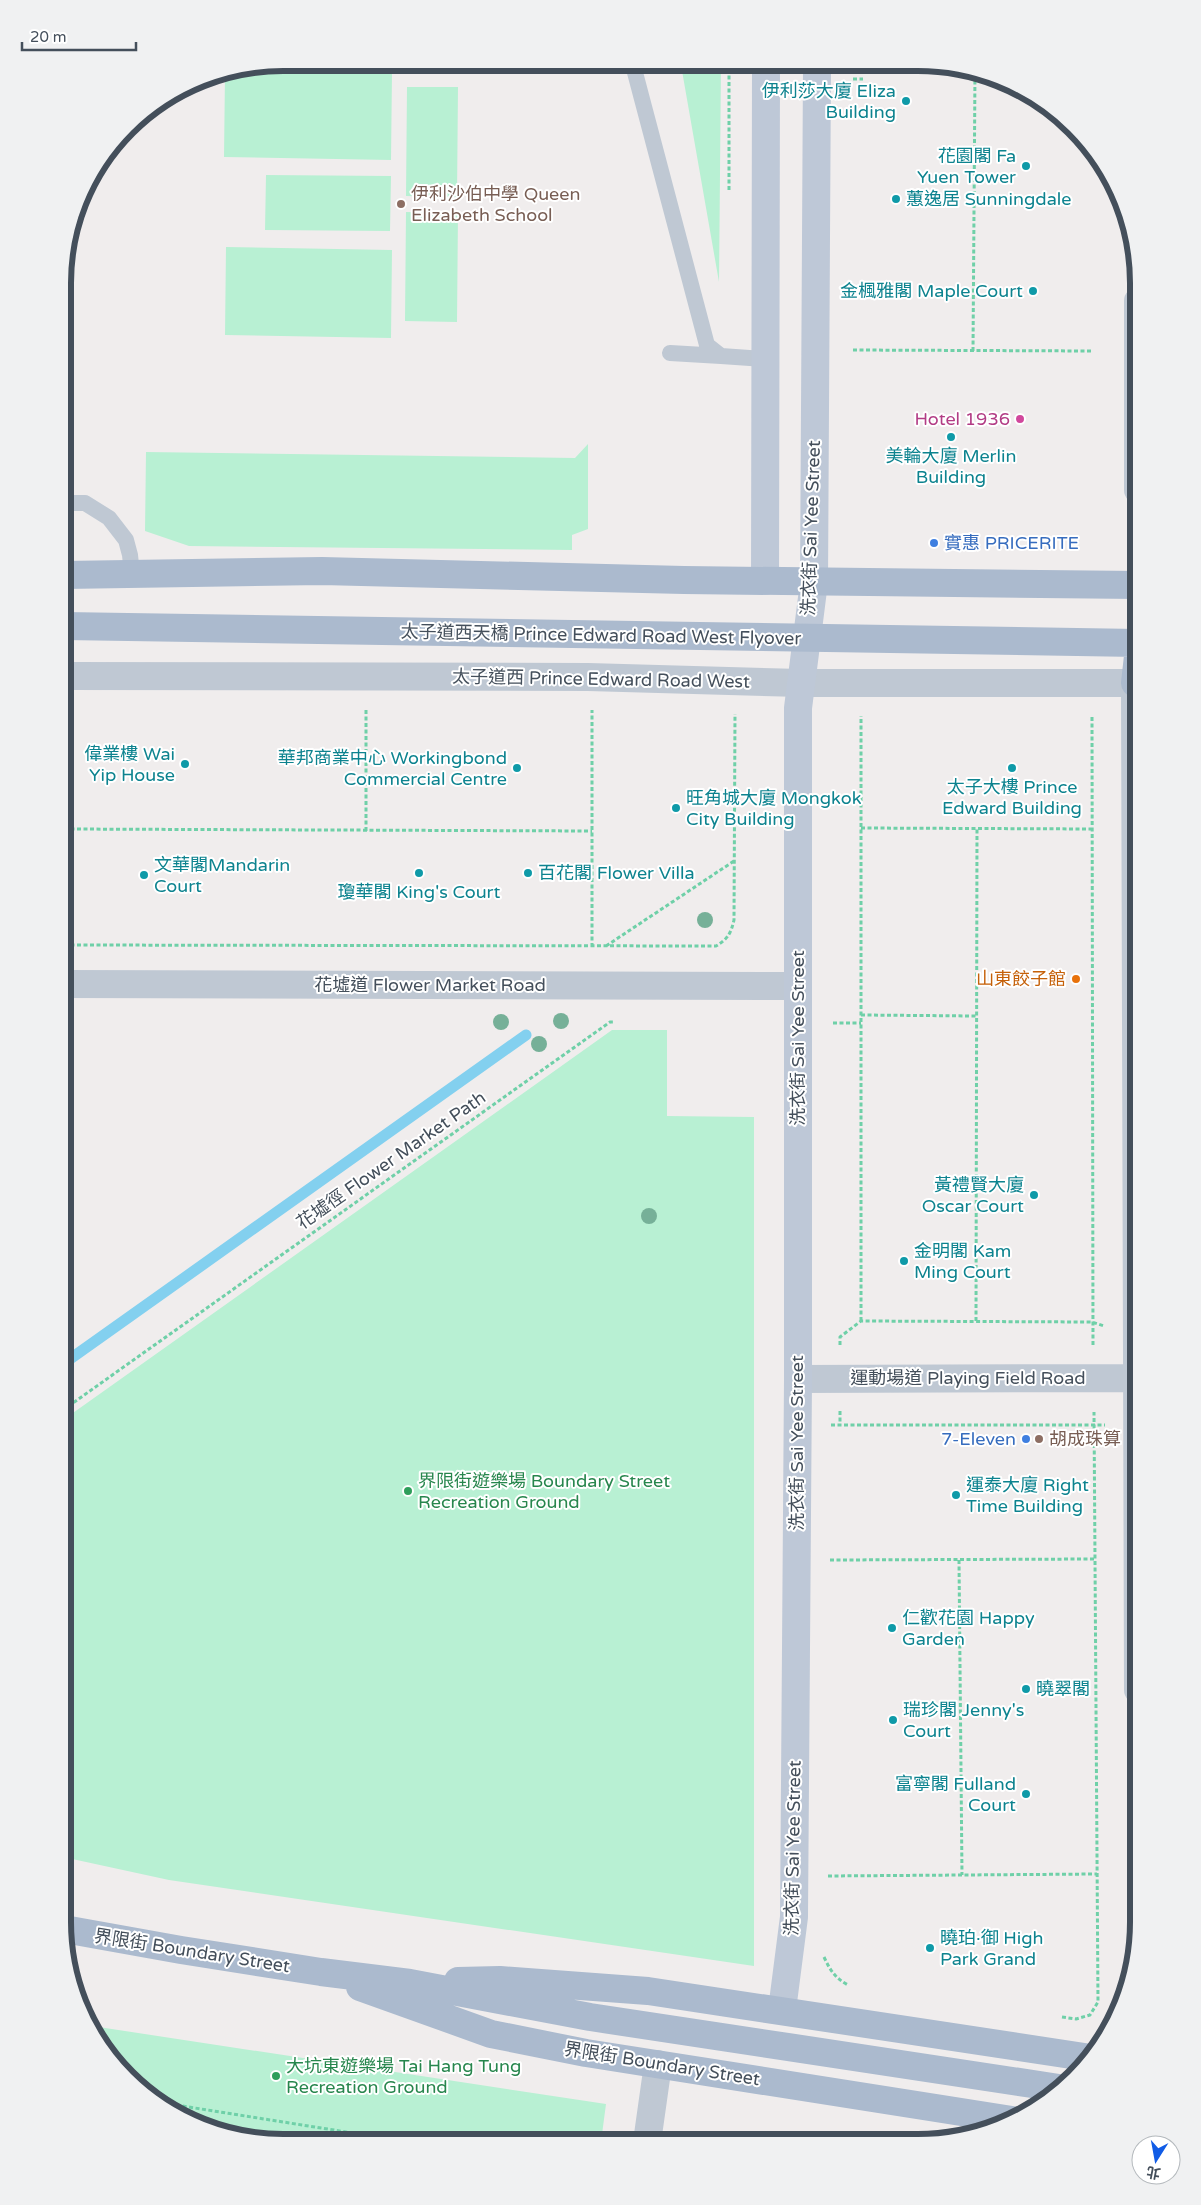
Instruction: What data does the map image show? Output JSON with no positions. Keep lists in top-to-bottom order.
{
  "streets": {
    "main road": ["太子道西天橋 Prince Edward Road West Flyover", "界限街 Boundary Street"],
    "street": [
      "洗衣街 Sai Yee Street",
      "太子道西 Prince Edward Road West",
      "花墟道 Flower Market Road",
      "運動場道 Playing Field Road"
    ],
    "path": ["花墟徑 Flower Market Path"]
  },
  "crossings": [
    ["洗衣街 Sai Yee Street", "太子道西 Prince Edward Road West"],
    ["洗衣街 Sai Yee Street", "花墟道 Flower Market Road"],
    ["洗衣街 Sai Yee Street", "運動場道 Playing Field Road"],
    ["洗衣街 Sai Yee Street", "界限街 Boundary Street"]
  ],
  "places": [
    "伊利莎大廈 Eliza Building",
    "花園閣 Fa Yuen Tower",
    "蕙逸居 Sunningdale",
    "伊利沙伯中學 Queen Elizabeth School",
    "金楓雅閣 Maple Court",
    "Hotel 1936",
    "美輪大廈 Merlin Building",
    "實惠 PRICERITE",
    "偉業樓 Wai Yip House",
    "華邦商業中心 Workingbond Commercial Centre",
    "太子大樓 Prince Edward Building",
    "旺角城大廈 Mongkok City Building",
    "瓊華閣 King's Court",
    "百花閣 Flower Villa",
    "文華閣Mandarin Court",
    "山東餃子館",
    "黃禮賢大廈 Oscar Court",
    "金明閣 Kam Ming Court",
    "7-Eleven",
    "胡成珠算",
    "界限街遊樂場 Boundary Street Recreation Ground",
    "運泰大廈 Right Time Building",
    "仁歡花園 Happy Garden",
    "曉翠閣",
    "瑞珍閣 Jenny's Court",
    "富寧閣 Fulland Court",
    "曉珀·御 High Park Grand",
    "大坑東遊樂場 Tai Hang Tung Recreation Ground"
  ],
  "scale_bar": "20 m",
  "north": "bottom"
}
